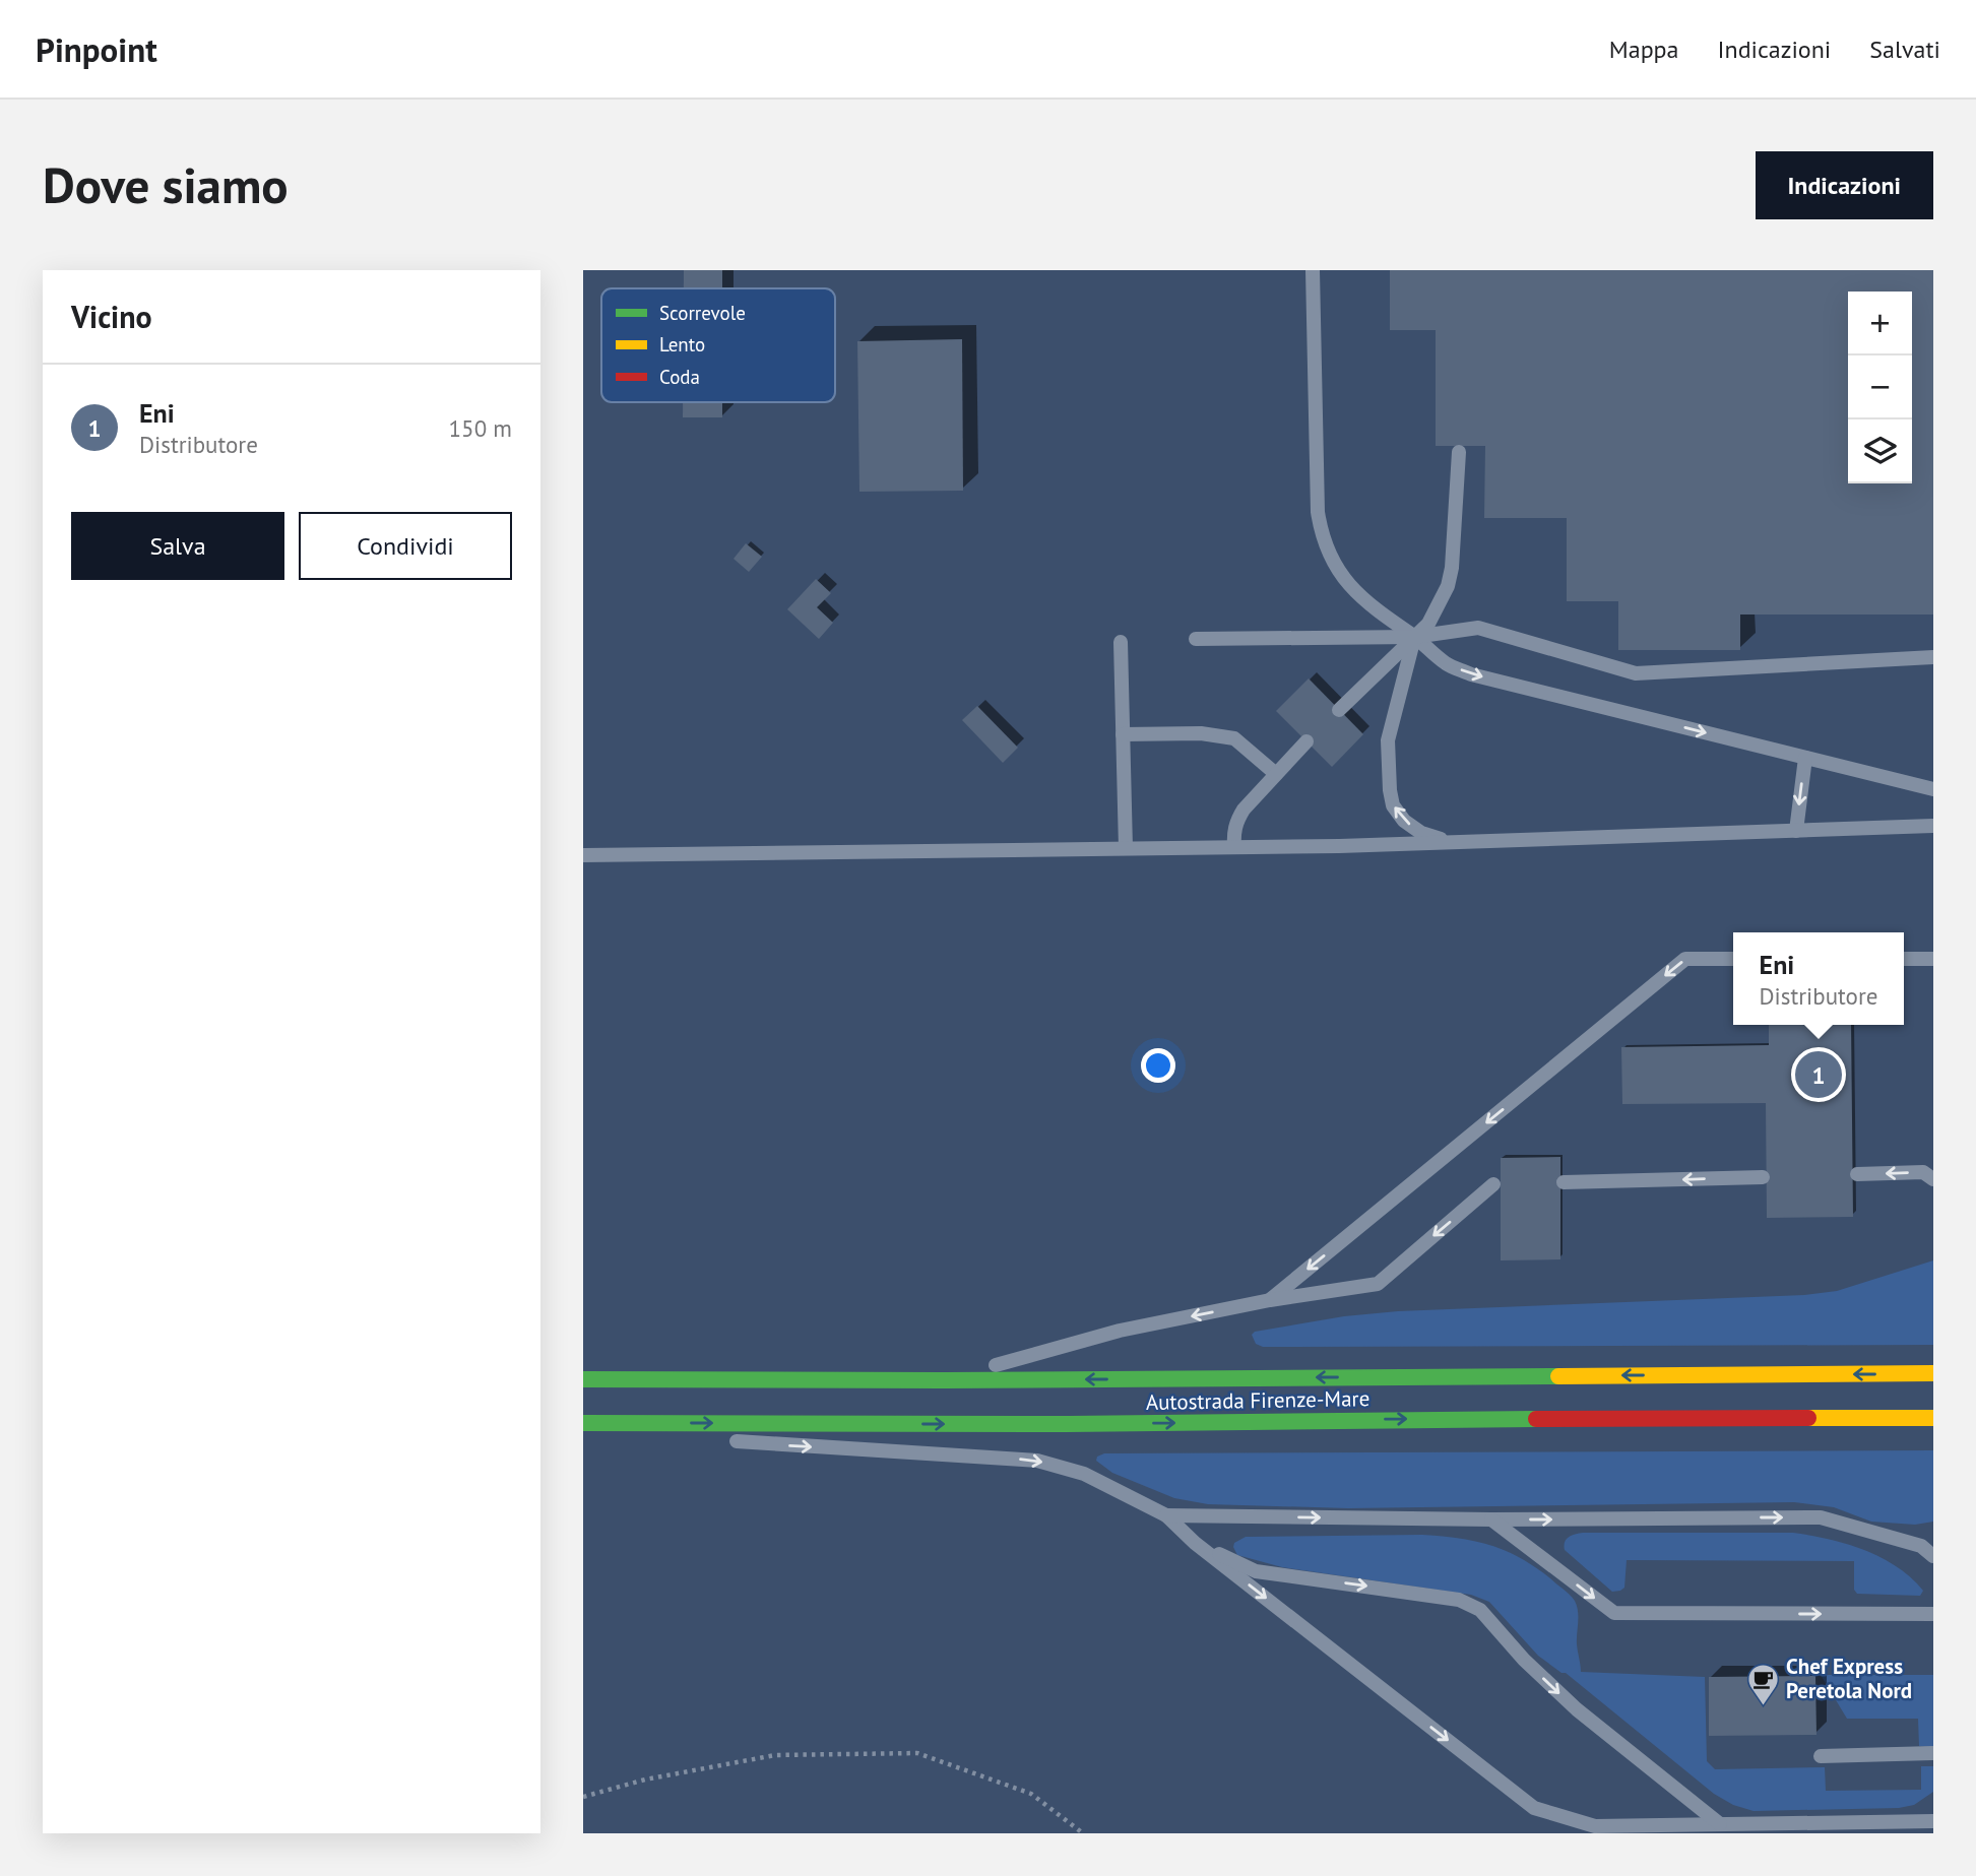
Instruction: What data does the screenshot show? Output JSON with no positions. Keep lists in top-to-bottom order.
{
  "streets": {
    "highway": ["Autostrada Firenze-Mare"]
  },
  "places": {
    "cafe": ["Chef Express Peretola Nord"]
  },
  "legend": ["Scorrevole", "Lento", "Coda"],
  "page": {
    "header": "Pinpoint",
    "nav": ["Mappa", "Indicazioni", "Salvati"],
    "buttons": [
      "Indicazioni",
      ["Salva", "Condividi"]
    ],
    "title": "Dove siamo",
    "heading": "Vicino",
    "map_buttons": ["+", "−"],
    "list": [
      {
        "mark": "1",
        "name": "Eni",
        "note": "Distributore",
        "value": "150 m"
      }
    ],
    "popup": ["Eni", "Distributore"],
    "pins": "1"
  }
}
